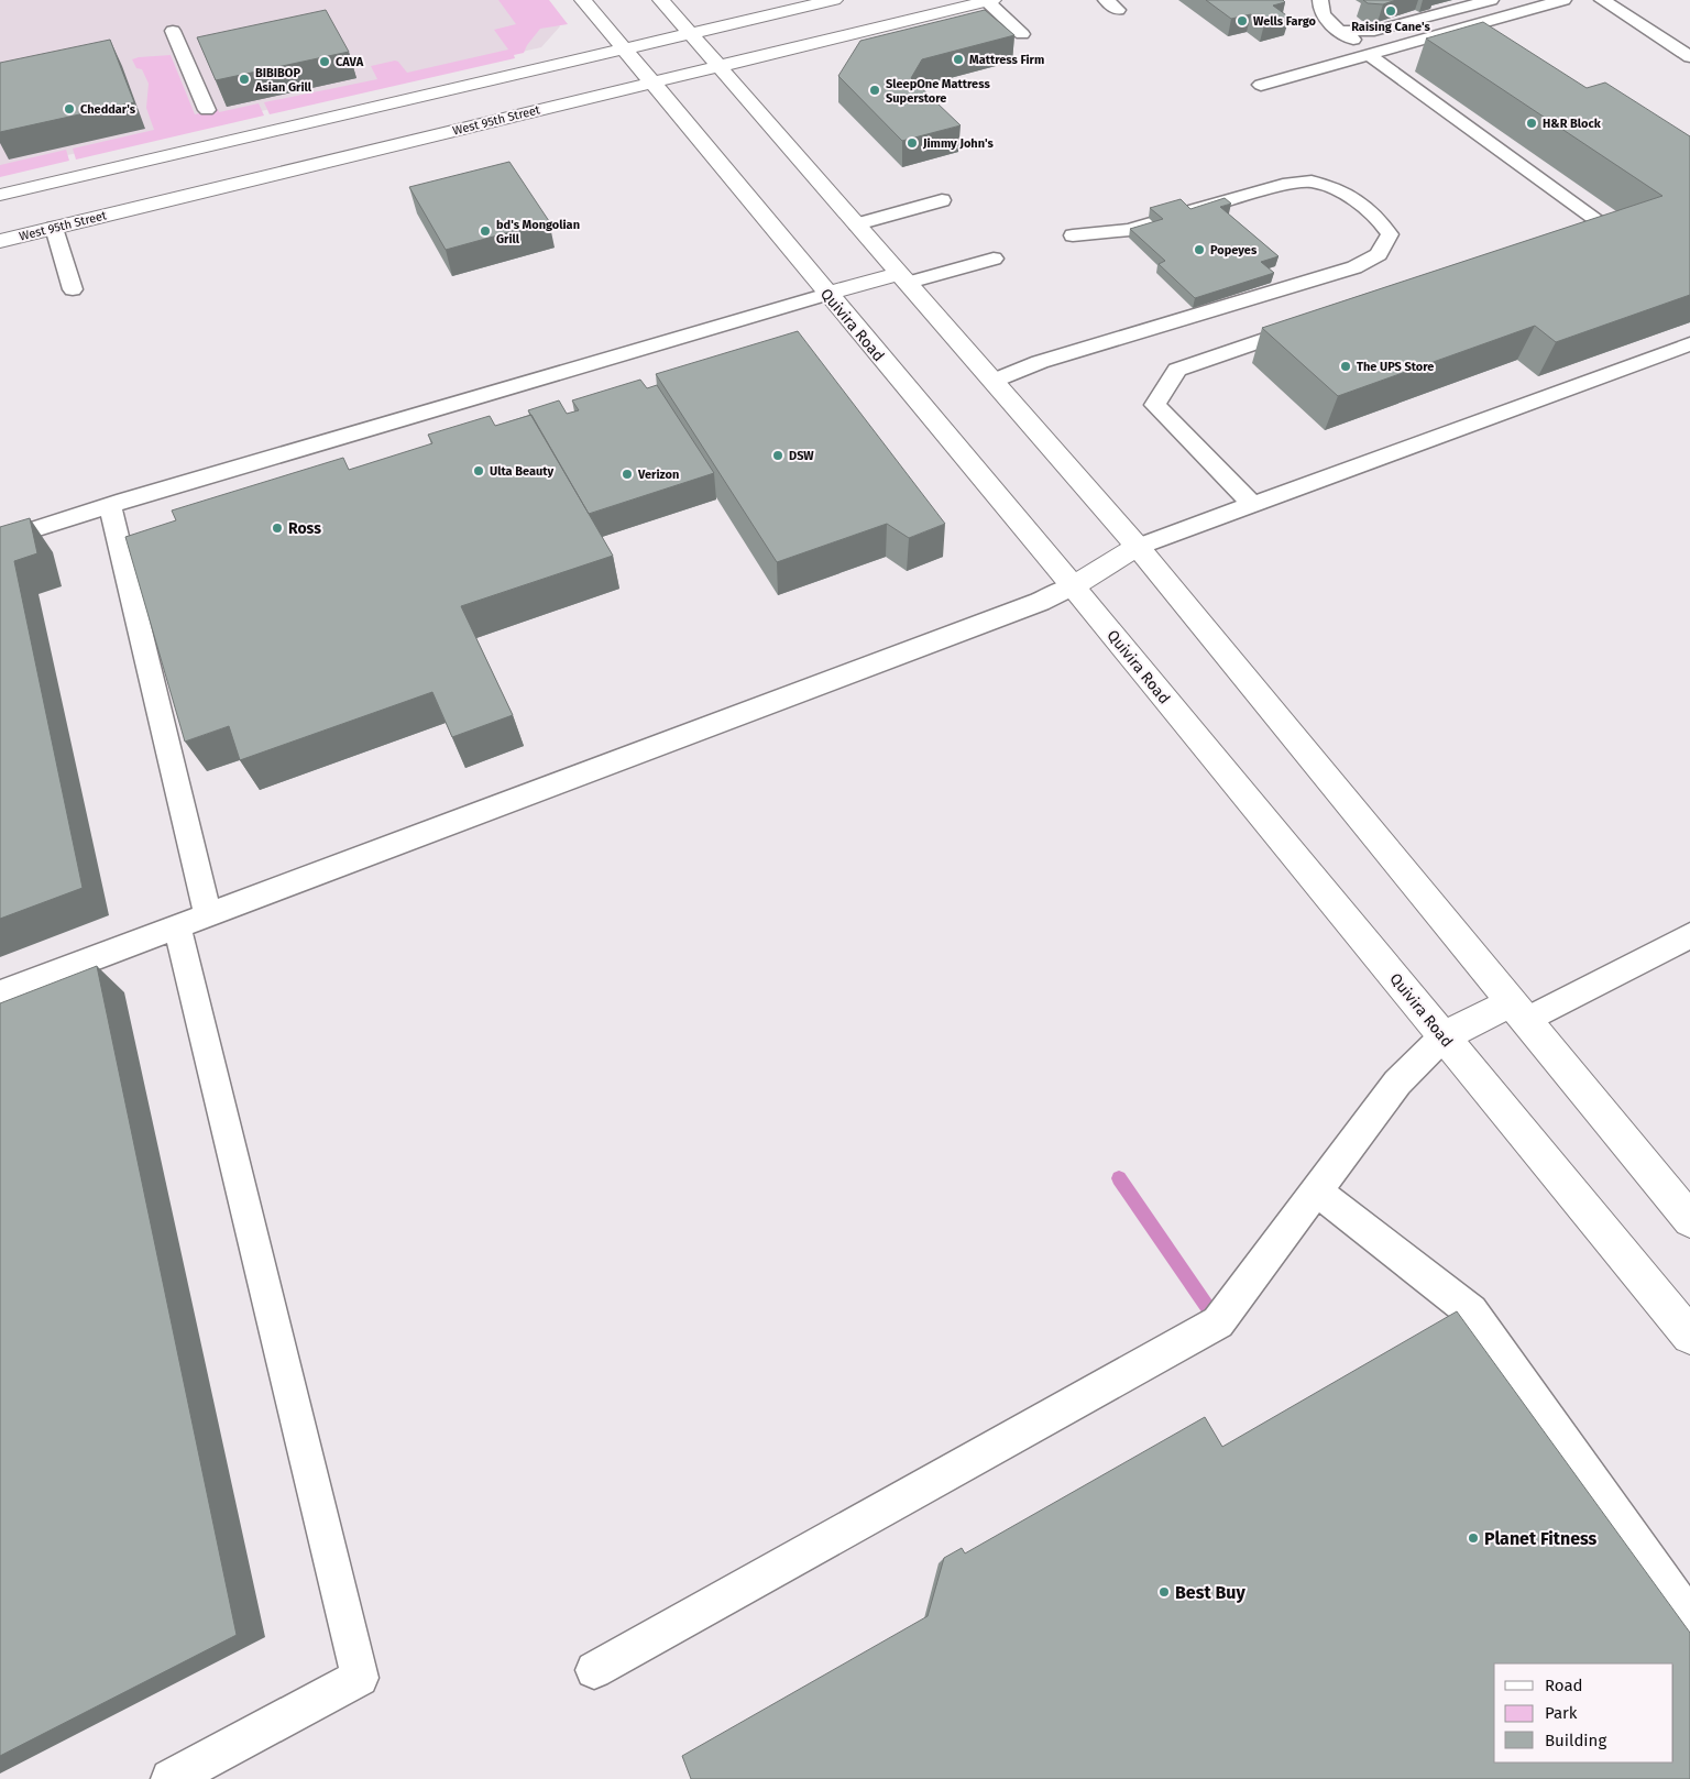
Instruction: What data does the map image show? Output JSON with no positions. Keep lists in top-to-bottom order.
{
  "streets": {
    "main road": ["West 95th Street", "Quivira Road"]
  },
  "crossings": [
    ["West 95th Street", "Quivira Road"]
  ],
  "places": [
    "Raising Cane's",
    "Wells Fargo",
    "Mattress Firm",
    "CAVA",
    "BIBIBOP Asian Grill",
    "SleepOne Mattress Superstore",
    "Cheddar's",
    "H&R Block",
    "Jimmy John's",
    "bd's Mongolian Grill",
    "Popeyes",
    "The UPS Store",
    "DSW",
    "Ulta Beauty",
    "Verizon",
    "Ross",
    "Planet Fitness",
    "Best Buy"
  ],
  "legend": ["Road", "Park", "Building"]
}
